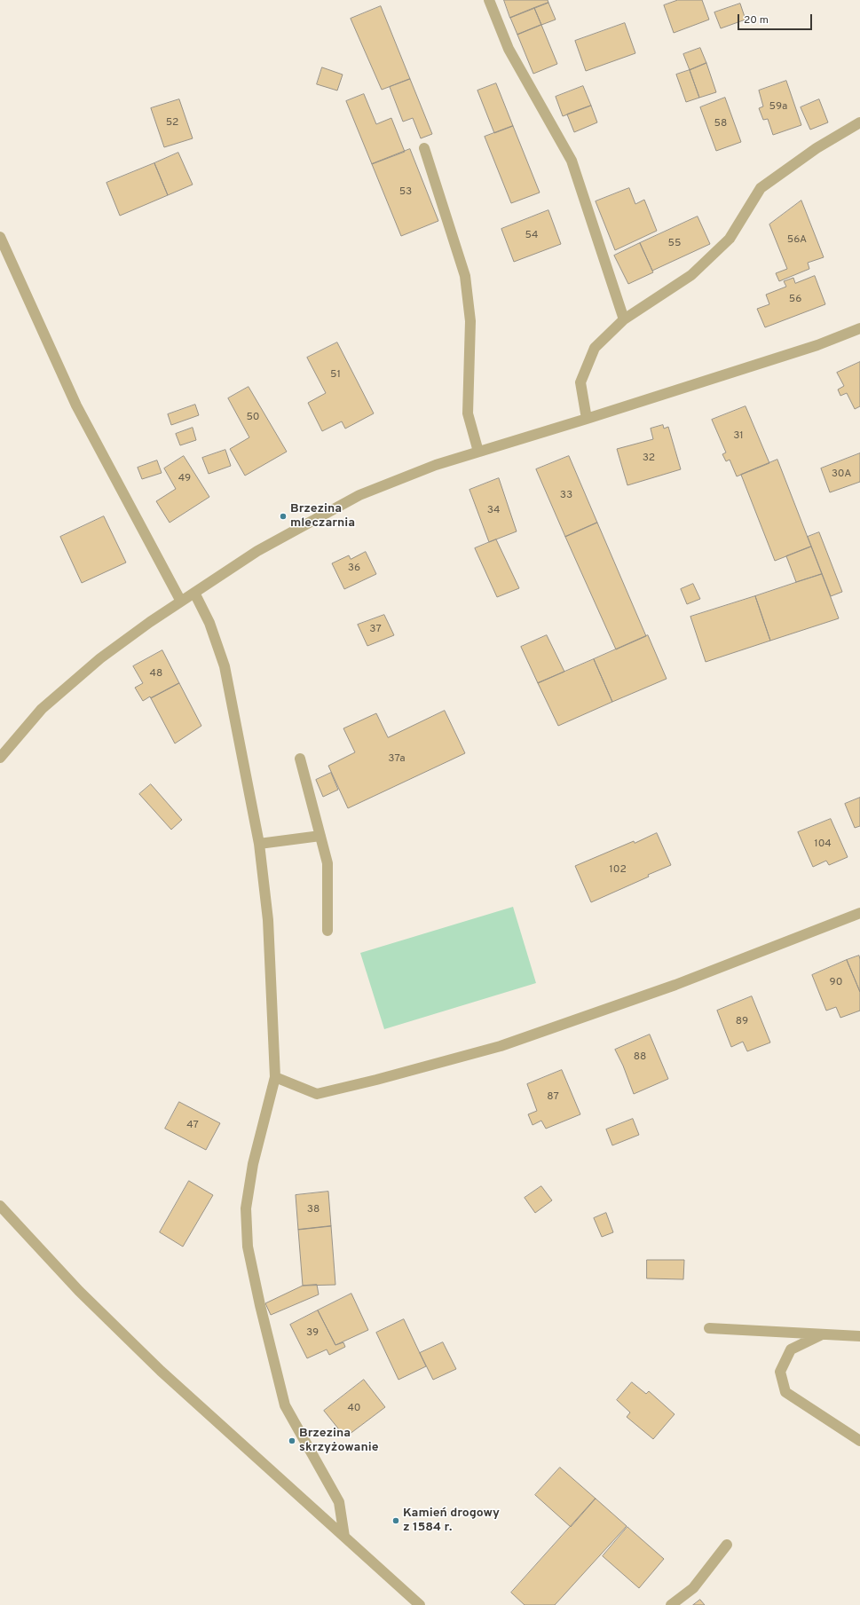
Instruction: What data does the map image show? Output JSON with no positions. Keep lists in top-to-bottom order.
{
  "places": ["Brzezina mleczarnia", "Brzezina skrzyżowanie", "Kamień drogowy z 1584 r."],
  "house_numbers": [
    "59a",
    "52",
    "58",
    "53",
    "54",
    "56A",
    "55",
    "56",
    "51",
    "50",
    "31",
    "32",
    "30A",
    "49",
    "33",
    "34",
    "36",
    "37",
    "48",
    "37a",
    "104",
    "102",
    "90",
    "89",
    "88",
    "87",
    "47",
    "38",
    "39",
    "40"
  ],
  "scale_bar": "20 m"
}
